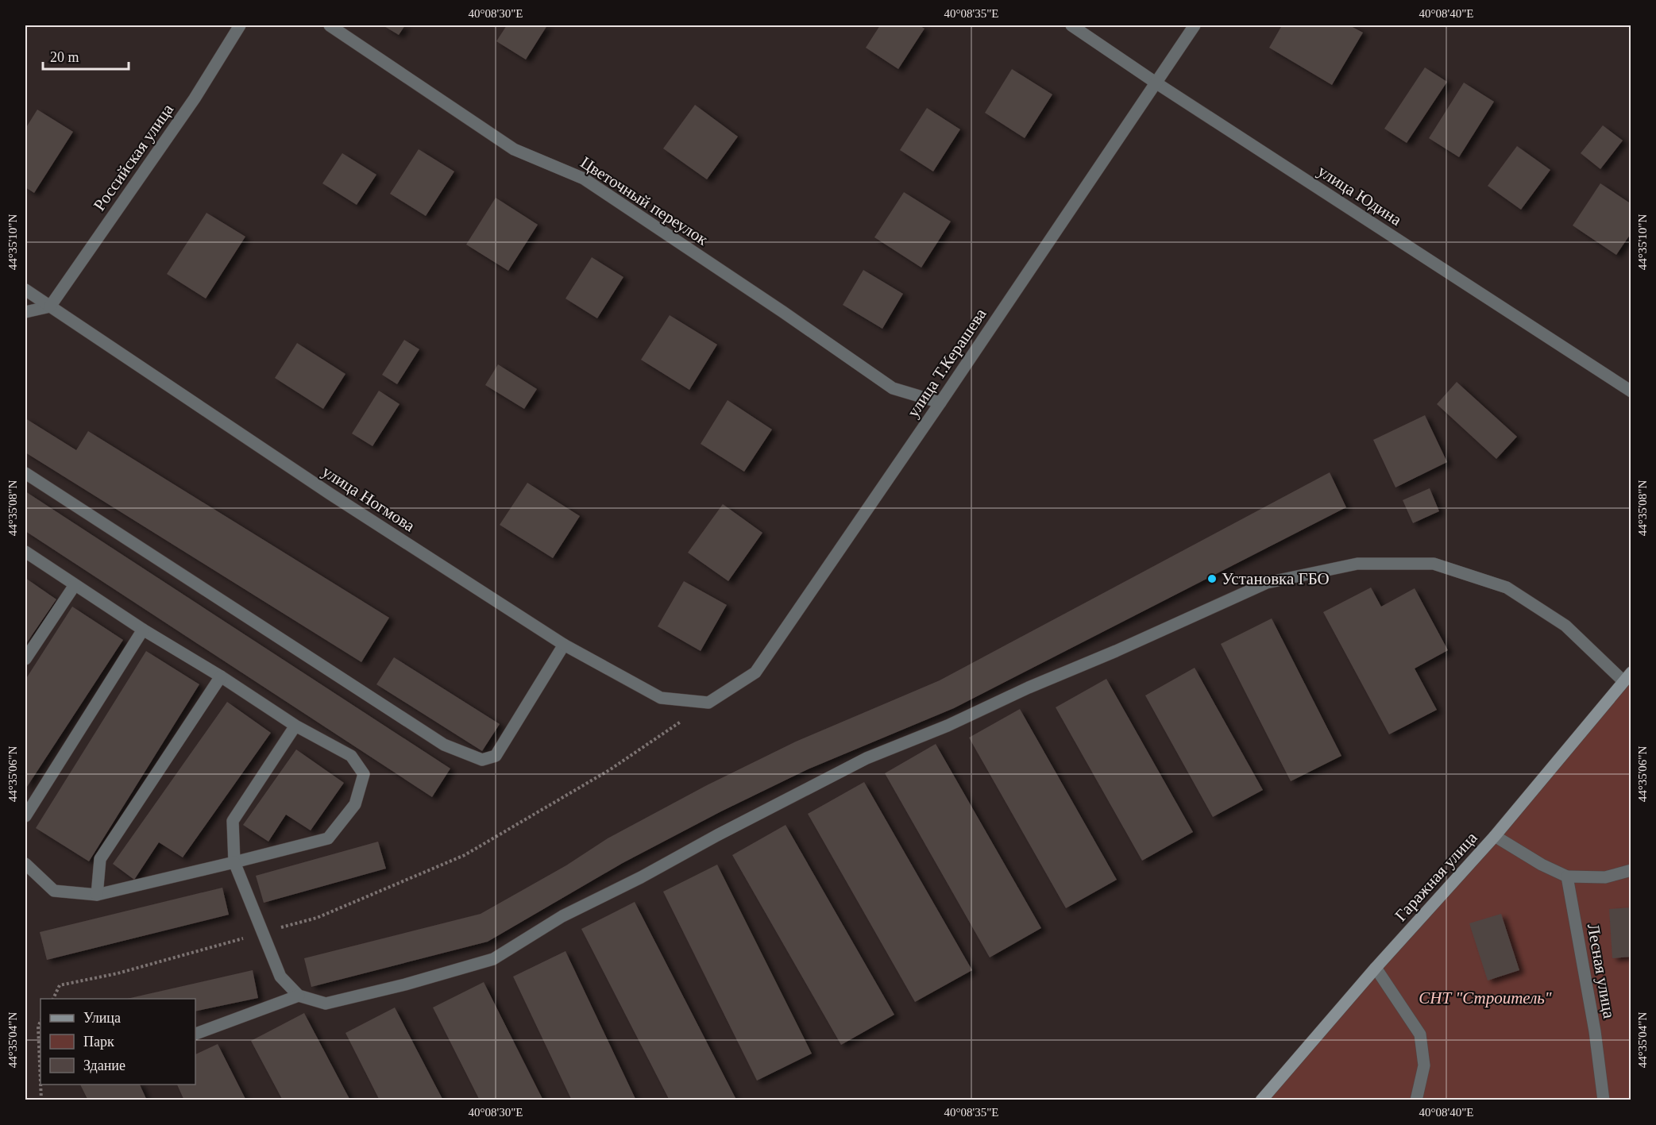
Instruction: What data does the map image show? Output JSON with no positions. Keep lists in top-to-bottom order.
{
  "streets": {
    "street": [
      "Российская улица",
      "улица Юдина",
      "Цветочный переулок",
      "улица Т.Керашева",
      "улица Ногмова",
      "Гаражная улица",
      "Лесная улица"
    ]
  },
  "crossings": [
    ["Российская улица", "улица Ногмова"],
    ["улица Юдина", "улица Т.Керашева"],
    ["Цветочный переулок", "улица Т.Керашева"],
    ["улица Т.Керашева", "улица Ногмова"]
  ],
  "parks": ["СНТ \"Строитель\""],
  "places": ["Установка ГБО"],
  "legend": ["Улица", "Парк", "Здание"],
  "scale_bar": "20 m",
  "coordinates": [
    "40°08'30\"E",
    "40°08'35\"E",
    "40°08'40\"E",
    "44°35'10\"N",
    "44°35'08\"N",
    "44°35'06\"N",
    "44°35'04\"N"
  ]
}
